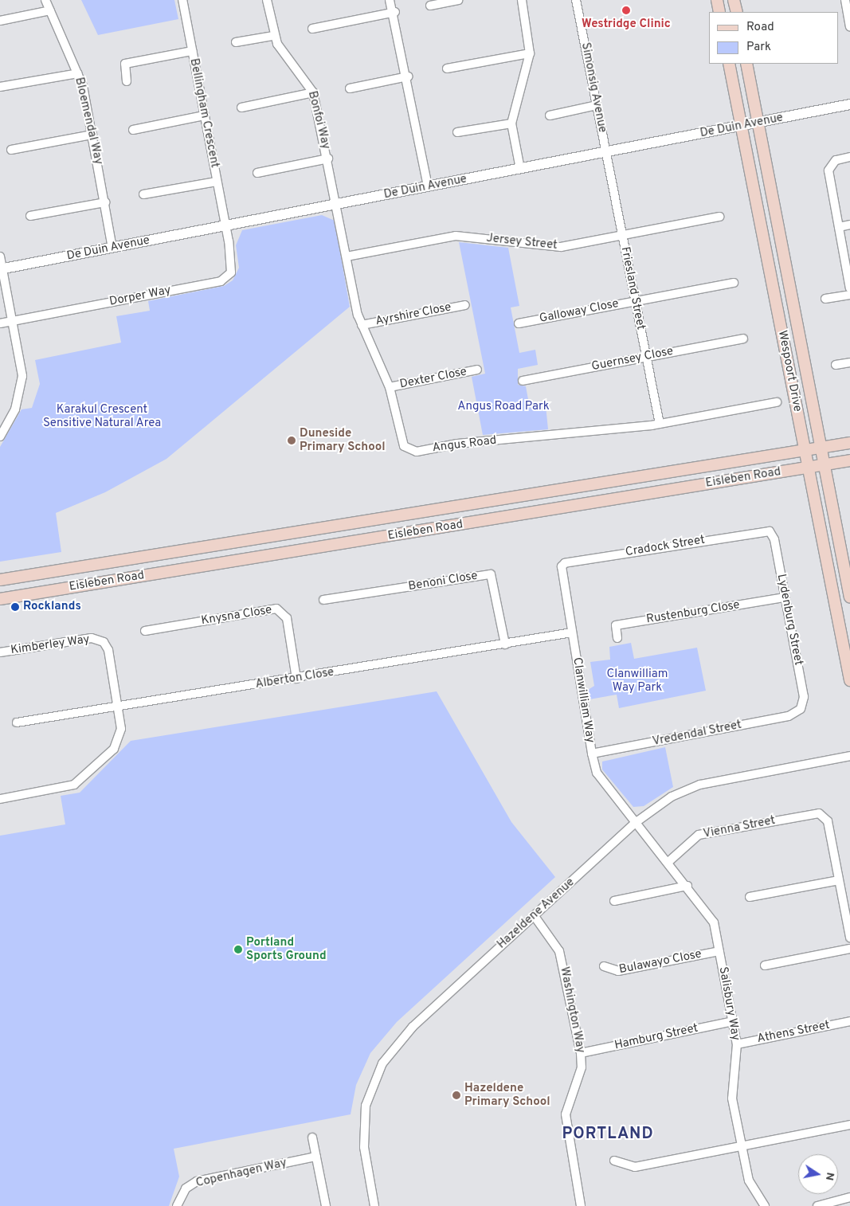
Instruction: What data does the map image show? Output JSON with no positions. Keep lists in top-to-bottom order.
{
  "streets": {
    "main road": ["Wespoort Drive", "Eisleben Road"],
    "street": [
      "Simonsig Avenue",
      "Bellingham Crescent",
      "Bonfoi Way",
      "Bloemendal Way",
      "De Duin Avenue",
      "Jersey Street",
      "Friesland Street",
      "Dorper Way",
      "Galloway Close",
      "Ayrshire Close",
      "Guernsey Close",
      "Dexter Close",
      "Angus Road",
      "Cradock Street",
      "Benoni Close",
      "Rustenburg Close",
      "Knysna Close",
      "Lydenburg Street",
      "Kimberley Way",
      "Alberton Close",
      "Clanwilliam Way",
      "Vredendal Street",
      "Vienna Street",
      "Hazeldene Avenue",
      "Bulawayo Close",
      "Salisbury Way",
      "Washington Way",
      "Athens Street",
      "Hamburg Street",
      "Copenhagen Way"
    ]
  },
  "crossings": [
    ["Simonsig Avenue", "De Duin Avenue"],
    ["Simonsig Avenue", "Friesland Street"],
    ["Bellingham Crescent", "De Duin Avenue"],
    ["Bellingham Crescent", "Dorper Way"],
    ["Bonfoi Way", "De Duin Avenue"],
    ["Bonfoi Way", "Angus Road"],
    ["Bloemendal Way", "De Duin Avenue"],
    ["De Duin Avenue", "Friesland Street"],
    ["De Duin Avenue", "Dorper Way"],
    ["De Duin Avenue", "Wespoort Drive"],
    ["De Duin Avenue", "Angus Road"],
    ["Jersey Street", "Friesland Street"],
    ["Jersey Street", "Angus Road"],
    ["Friesland Street", "Galloway Close"],
    ["Friesland Street", "Guernsey Close"],
    ["Friesland Street", "Angus Road"],
    ["Ayrshire Close", "Angus Road"],
    ["Wespoort Drive", "Eisleben Road"],
    ["Dexter Close", "Angus Road"],
    ["Cradock Street", "Lydenburg Street"],
    ["Cradock Street", "Clanwilliam Way"],
    ["Benoni Close", "Alberton Close"],
    ["Rustenburg Close", "Lydenburg Street"],
    ["Knysna Close", "Alberton Close"],
    ["Lydenburg Street", "Vredendal Street"],
    ["Kimberley Way", "Alberton Close"],
    ["Alberton Close", "Clanwilliam Way"],
    ["Clanwilliam Way", "Vredendal Street"],
    ["Clanwilliam Way", "Hazeldene Avenue"],
    ["Clanwilliam Way", "Salisbury Way"],
    ["Vienna Street", "Salisbury Way"],
    ["Hazeldene Avenue", "Salisbury Way"],
    ["Hazeldene Avenue", "Washington Way"],
    ["Bulawayo Close", "Salisbury Way"],
    ["Salisbury Way", "Athens Street"],
    ["Salisbury Way", "Hamburg Street"],
    ["Washington Way", "Hamburg Street"]
  ],
  "districts": ["PORTLAND"],
  "parks": ["Angus Road Park", "Karakul Crescent Sensitive Natural Area", "Clanwilliam Way Park"],
  "places": [
    "Westridge Clinic",
    "Duneside Primary School",
    "Rocklands",
    "Portland Sports Ground",
    "Hazeldene Primary School"
  ],
  "legend": ["Road", "Park"],
  "north": "right"
}
